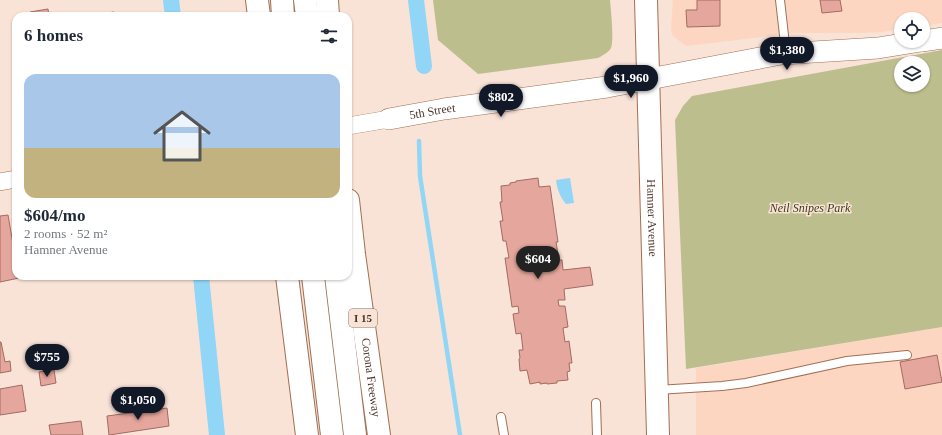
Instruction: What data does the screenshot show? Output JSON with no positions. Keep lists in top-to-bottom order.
{
  "streets": {
    "main road": ["Hamner Avenue", "I 15", "Corona Freeway"],
    "street": ["5th Street"]
  },
  "crossings": [
    ["5th Street", "Hamner Avenue"]
  ],
  "parks": ["Neil Snipes Park"],
  "page": {
    "heading": "6 homes",
    "price": [
      "$1,380",
      "$1,960",
      "$802",
      "$604",
      "$755",
      "$1,050"
    ],
    "list": [
      {
        "name": "$604/mo",
        "note": "2 rooms · 52 m² · Hamner Avenue"
      }
    ]
  }
}
